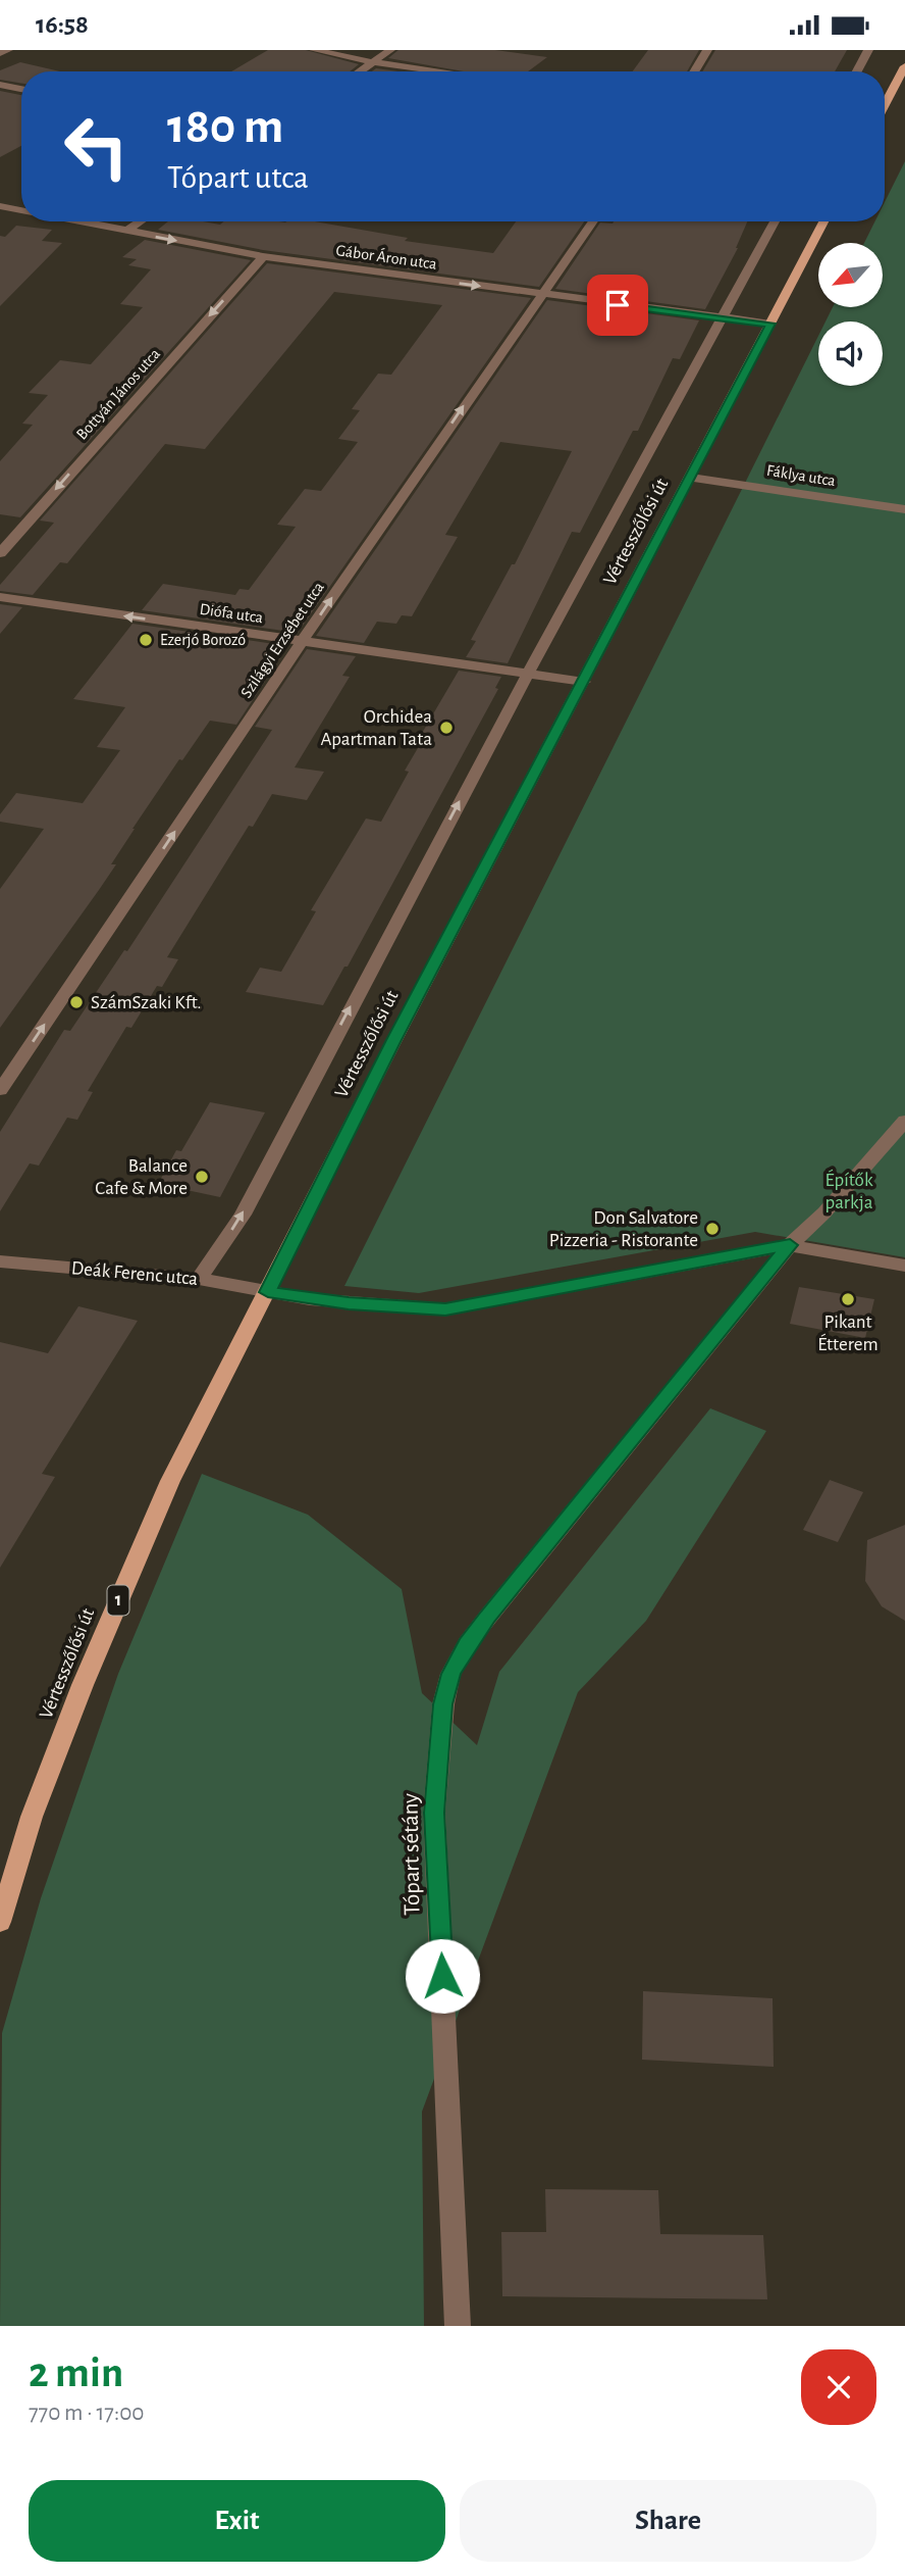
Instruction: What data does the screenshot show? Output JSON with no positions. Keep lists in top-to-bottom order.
{
  "streets": {
    "main road": ["Vértesszőlősi út", "1"],
    "street": [
      "Gábor Áron utca",
      "Bottyán János utca",
      "Fáklya utca",
      "Diófa utca",
      "Szilágyi Erzsébet utca",
      "Deák Ferenc utca",
      "Tópart sétány"
    ]
  },
  "crossings": [
    ["Gábor Áron utca", "Bottyán János utca"],
    ["Gábor Áron utca", "Vértesszőlősi út"],
    ["Gábor Áron utca", "Szilágyi Erzsébet utca"],
    ["Fáklya utca", "Vértesszőlősi út"],
    ["Vértesszőlősi út", "Diófa utca"],
    ["Vértesszőlősi út", "Deák Ferenc utca"],
    ["Diófa utca", "Szilágyi Erzsébet utca"],
    ["Deák Ferenc utca", "Tópart sétány"]
  ],
  "one_way": [
    "Gábor Áron utca",
    "Bottyán János utca",
    "Diófa utca",
    "Szilágyi Erzsébet utca"
  ],
  "parks": ["Építők parkja"],
  "places": [
    "Ezerjó Borozó",
    "Orchidea Apartman Tata",
    "SzámSzaki Kft.",
    "Balance Cafe & More",
    "Don Salvatore Pizzeria - Ristorante",
    "Pikant Étterem"
  ],
  "north": "bottom left",
  "page": {
    "status": "16:58",
    "turn": ["180 m", "Tópart utca"],
    "heading": ["2 min", "770 m · 17:00"],
    "buttons": ["Exit", "Share"]
  }
}
